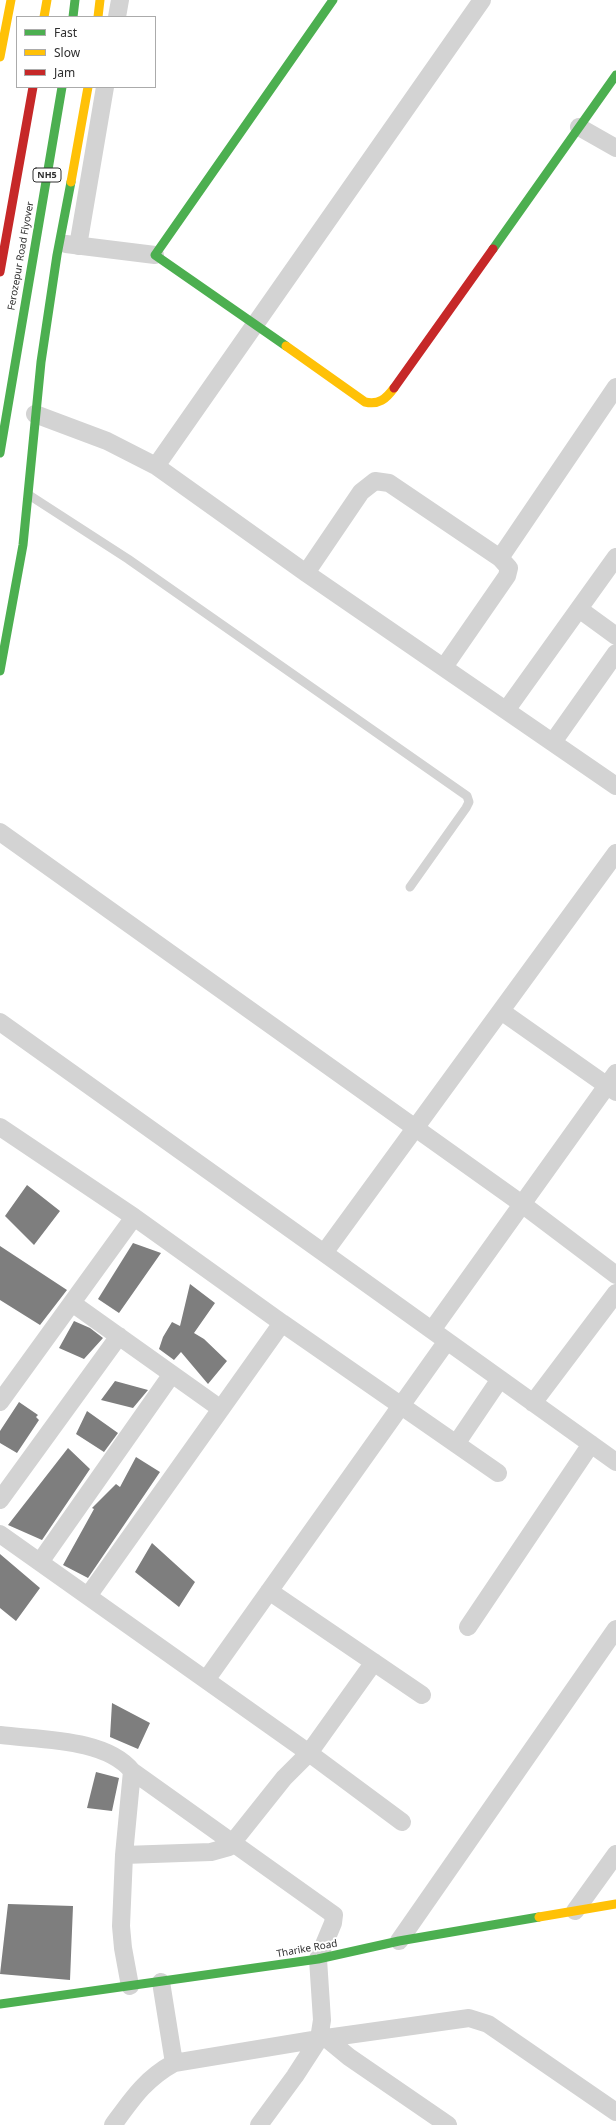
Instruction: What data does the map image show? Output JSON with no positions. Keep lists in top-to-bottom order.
{
  "streets": {
    "main road": ["NH5", "Ferozepur Road Flyover", "Tharike Road"]
  },
  "legend": ["Fast", "Slow", "Jam"]
}
